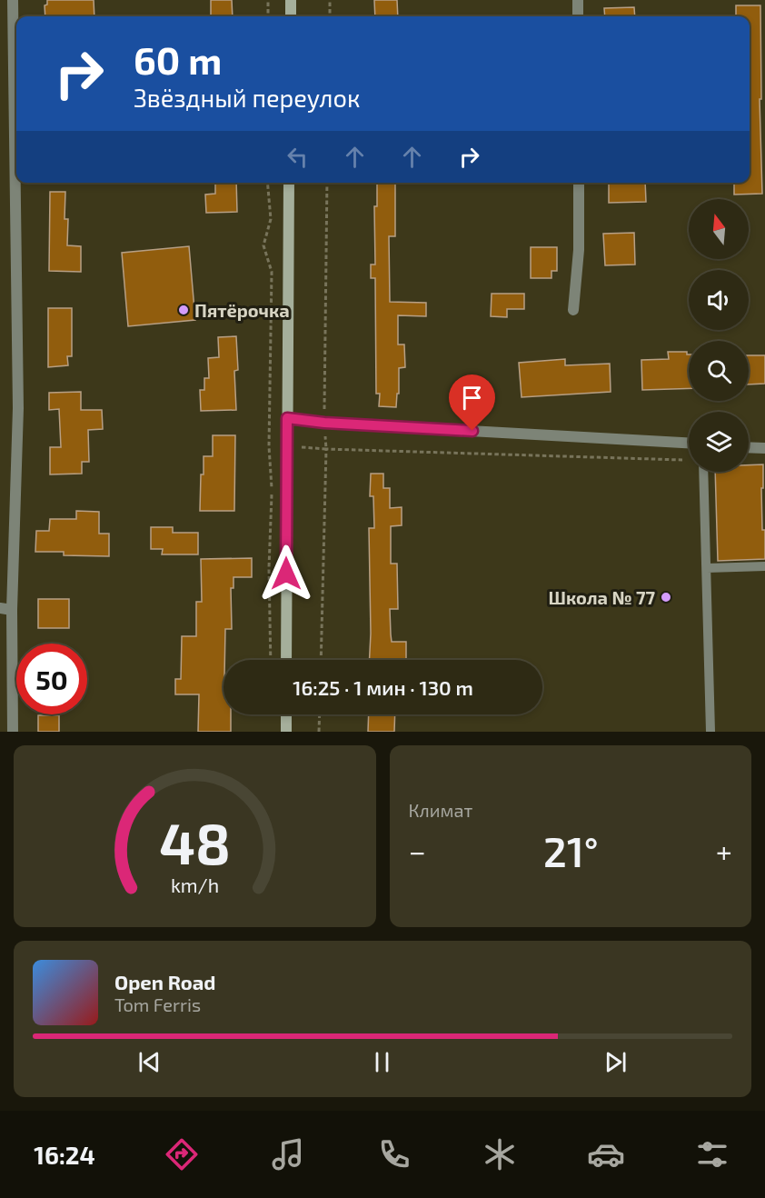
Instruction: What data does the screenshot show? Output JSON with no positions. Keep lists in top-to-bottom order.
{
  "places": ["Пятёрочка", "Школа № 77"],
  "north": "top",
  "page": {
    "turn": ["60 m", "Звёздный переулок"],
    "limit": "50",
    "trip": "16:25 · 1 мин · 130 m",
    "tile": "Климат",
    "heat": ["−", "21°", "+"],
    "song": ["Open Road", "Tom Ferris"],
    "tabs": "16:24",
    "gauge": ["48", "km/h"]
  }
}
